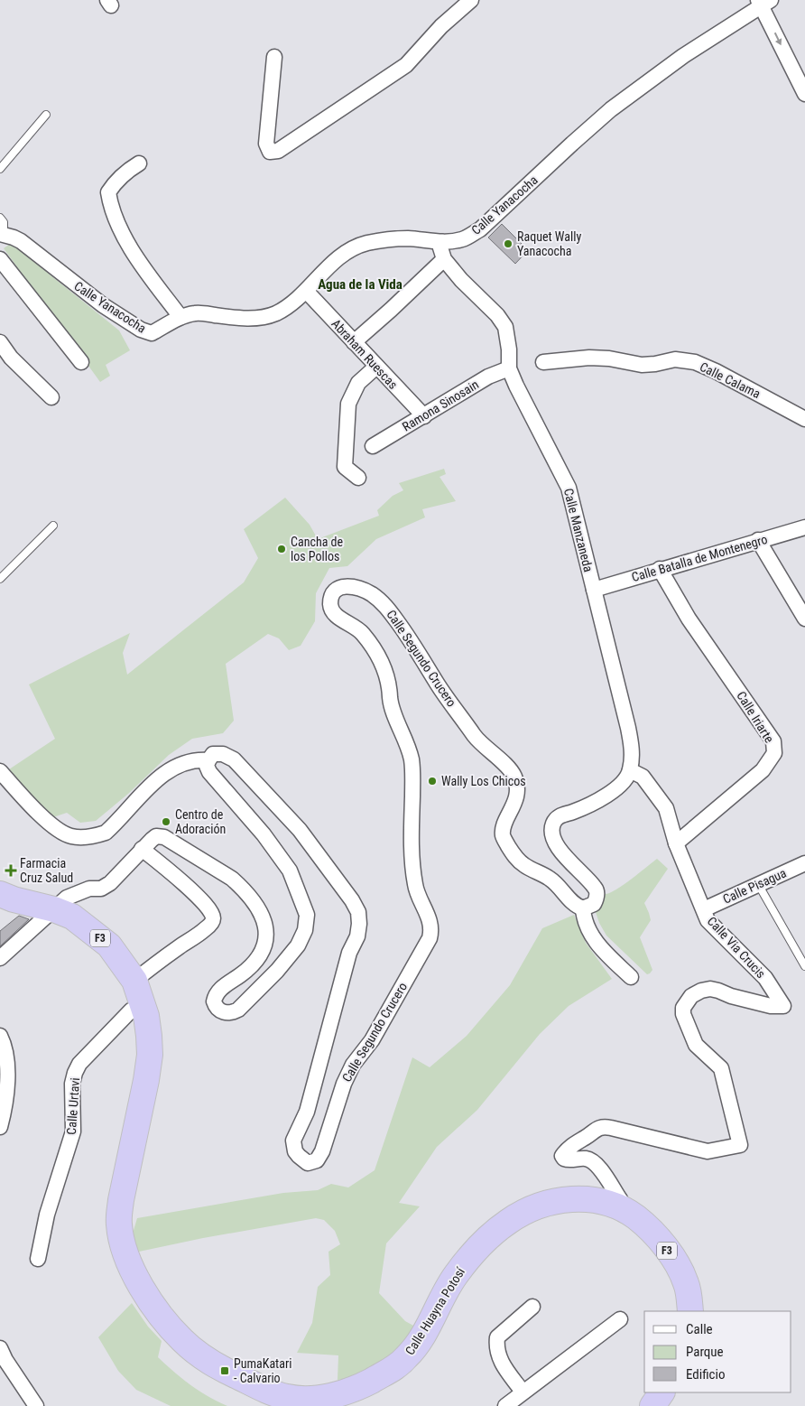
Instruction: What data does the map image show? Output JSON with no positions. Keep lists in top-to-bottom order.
{
  "streets": {
    "highway": ["F3", "Calle Huayna Potosí"],
    "street": [
      "Calle Yanacocha",
      "Abraham Ruescas",
      "Calle Calama",
      "Ramona Sinosain",
      "Calle Manzaneda",
      "Calle Batalla de Montenegro",
      "Calle Segundo Crucero",
      "Calle Iriarte",
      "Calle Pisagua",
      "Calle Via Crucis",
      "Calle Urtavi"
    ]
  },
  "crossings": [
    ["Calle Yanacocha", "Abraham Ruescas"],
    ["Calle Yanacocha", "Calle Manzaneda"],
    ["Abraham Ruescas", "Ramona Sinosain"],
    ["Ramona Sinosain", "Calle Manzaneda"],
    ["Calle Manzaneda", "Calle Batalla de Montenegro"],
    ["Calle Manzaneda", "Calle Via Crucis"],
    ["Calle Batalla de Montenegro", "Calle Iriarte"],
    ["Calle Iriarte", "Calle Via Crucis"],
    ["Calle Pisagua", "Calle Via Crucis"],
    ["Calle Via Crucis", "Calle Huayna Potosí"],
    ["Calle Urtavi", "Calle Huayna Potosí"]
  ],
  "districts": ["Agua de la Vida"],
  "places": {
    "other": [
      "Raquet Wally Yanacocha",
      "Cancha de los Pollos",
      "Wally Los Chicos",
      "Centro de Adoración"
    ],
    "health": ["Farmacia Cruz Salud"],
    "transit": ["PumaKatari - Calvario"]
  },
  "legend": ["Calle", "Parque", "Edificio"]
}
